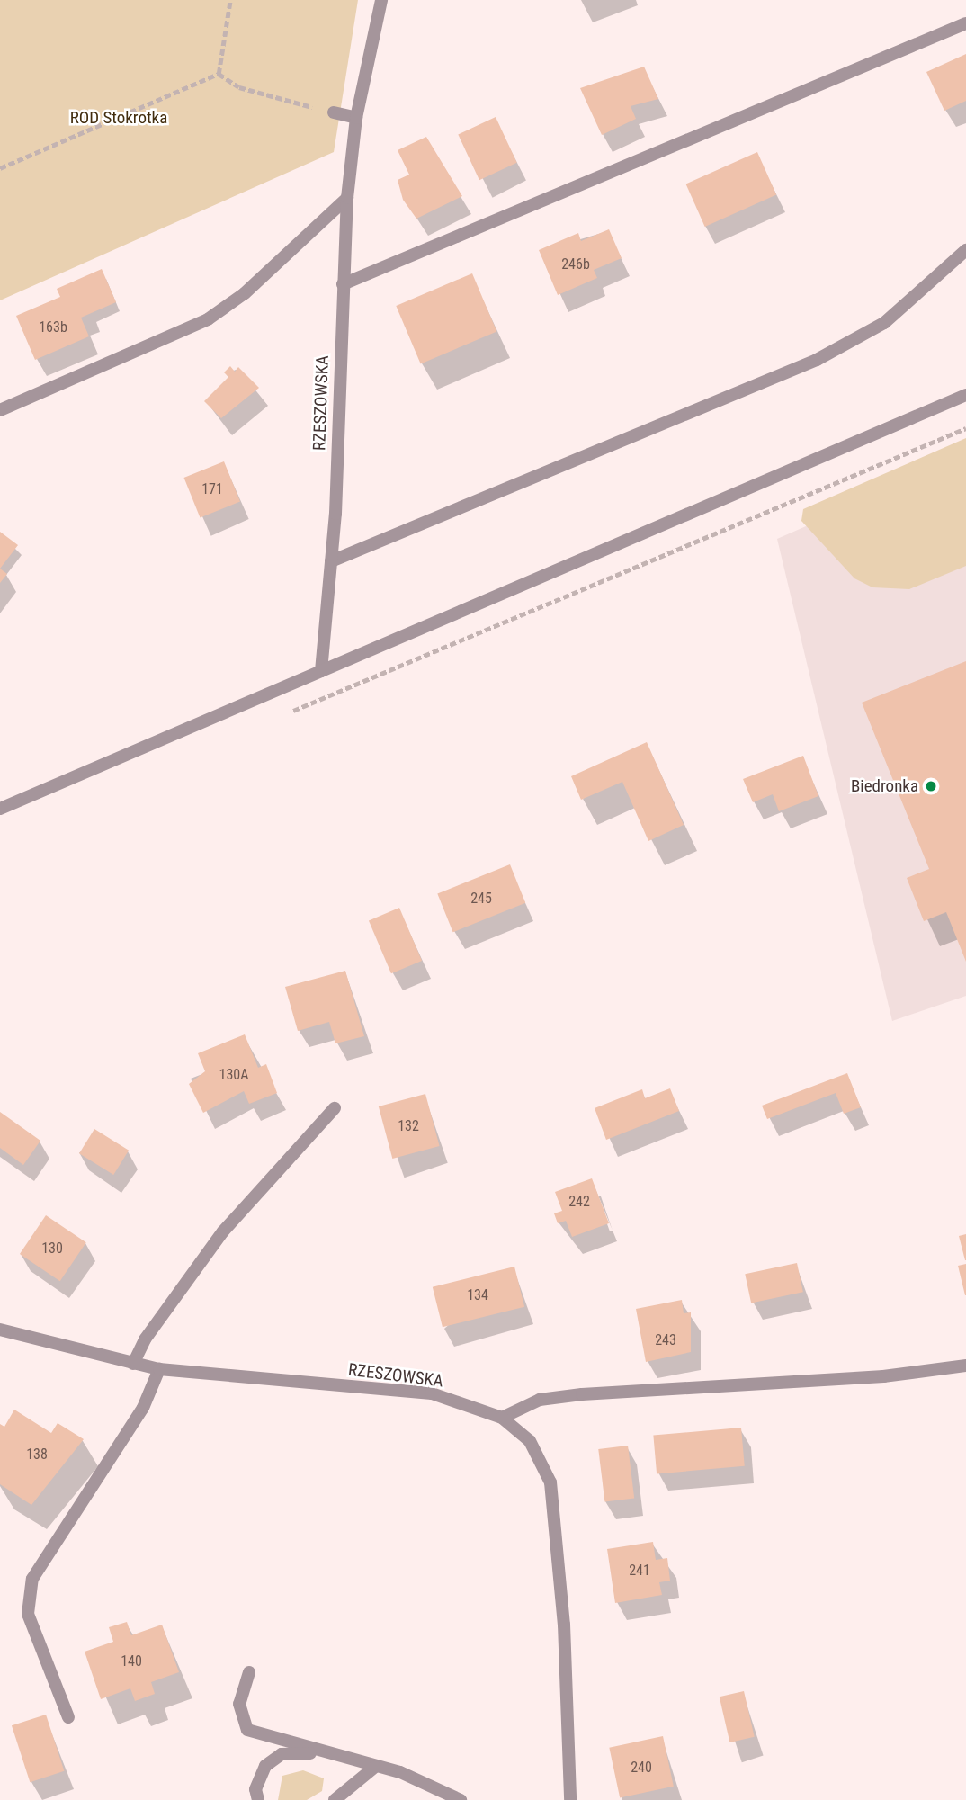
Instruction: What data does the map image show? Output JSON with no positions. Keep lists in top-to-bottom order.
{
  "streets": {
    "street": ["RZESZOWSKA"]
  },
  "parks": ["ROD Stokrotka"],
  "places": ["Biedronka"],
  "house_numbers": [
    "246b",
    "163b",
    "171",
    "245",
    "130A",
    "132",
    "242",
    "130",
    "134",
    "243",
    "138",
    "241",
    "140",
    "240"
  ]
}
